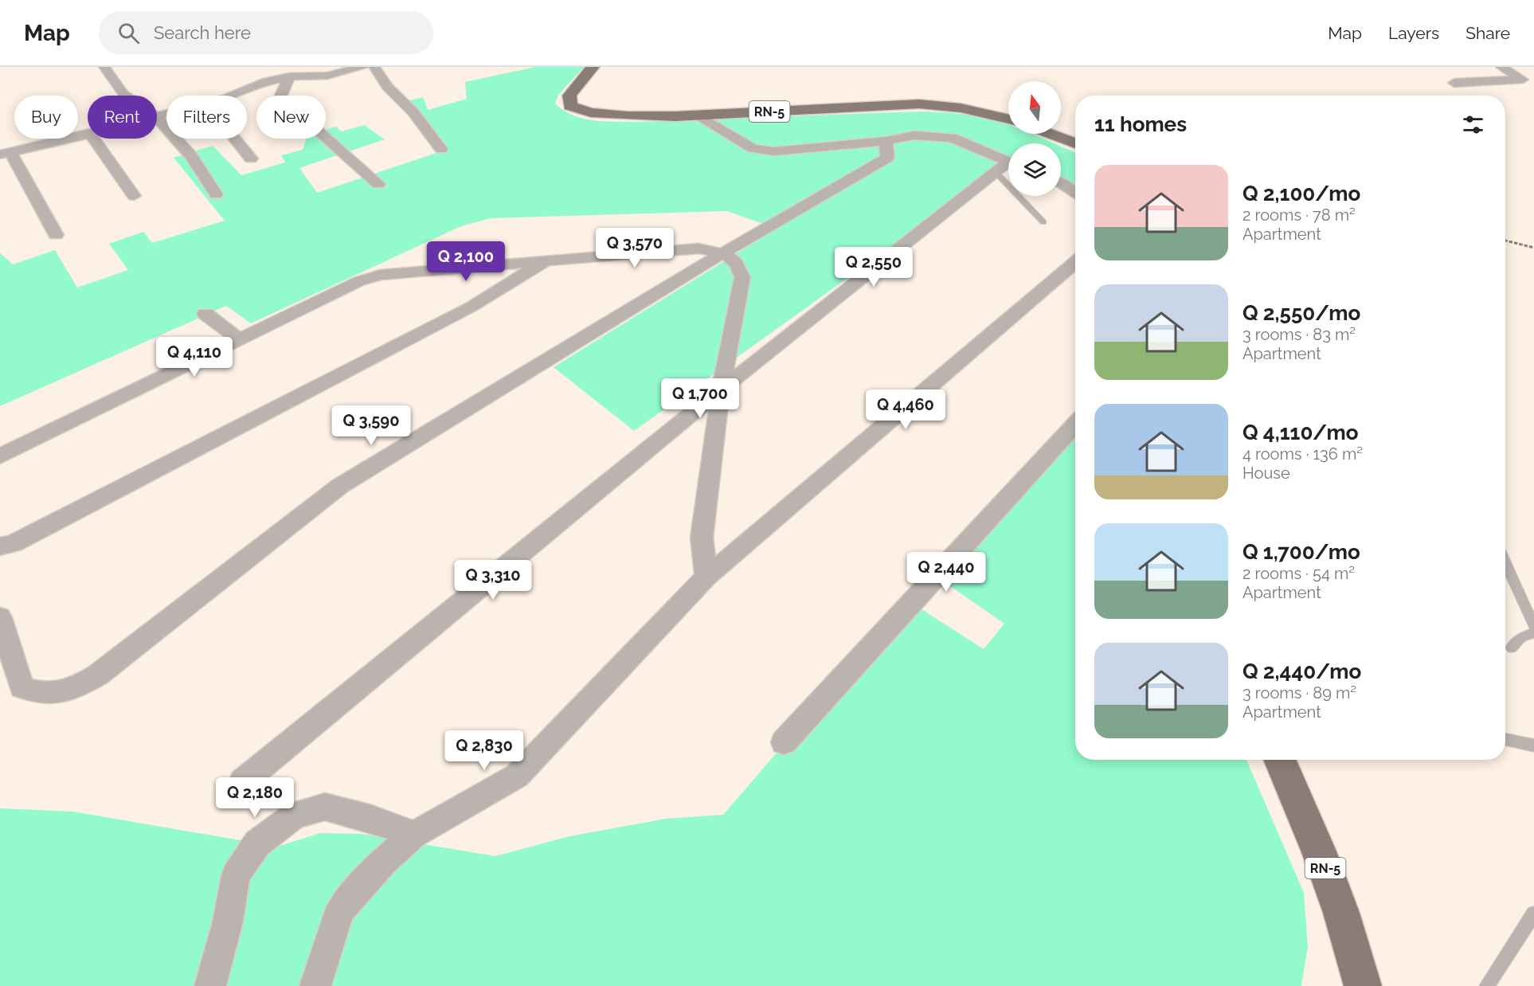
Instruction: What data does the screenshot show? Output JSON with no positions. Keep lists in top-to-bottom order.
{
  "streets": {
    "main road": ["RN-5"]
  },
  "north": "top",
  "page": {
    "header": "Map",
    "search": "Search here",
    "nav": ["Map", "Layers", "Share"],
    "chip": [
      "Buy",
      "Rent",
      "Filters",
      "New"
    ],
    "heading": "11 homes",
    "list": [
      {
        "name": "Q 2,100/mo",
        "note": "2 rooms · 78 m² · Apartment"
      },
      {
        "name": "Q 2,550/mo",
        "note": "3 rooms · 83 m² · Apartment"
      },
      {
        "name": "Q 4,110/mo",
        "note": "4 rooms · 136 m² · House"
      },
      {
        "name": "Q 1,700/mo",
        "note": "2 rooms · 54 m² · Apartment"
      },
      {
        "name": "Q 2,440/mo",
        "note": "3 rooms · 89 m² · Apartment"
      }
    ],
    "price": [
      "Q 3,570",
      "Q 2,100",
      "Q 2,550",
      "Q 4,110",
      "Q 1,700",
      "Q 4,460",
      "Q 3,590",
      "Q 2,440",
      "Q 3,310",
      "Q 2,830",
      "Q 2,180"
    ]
  }
}
